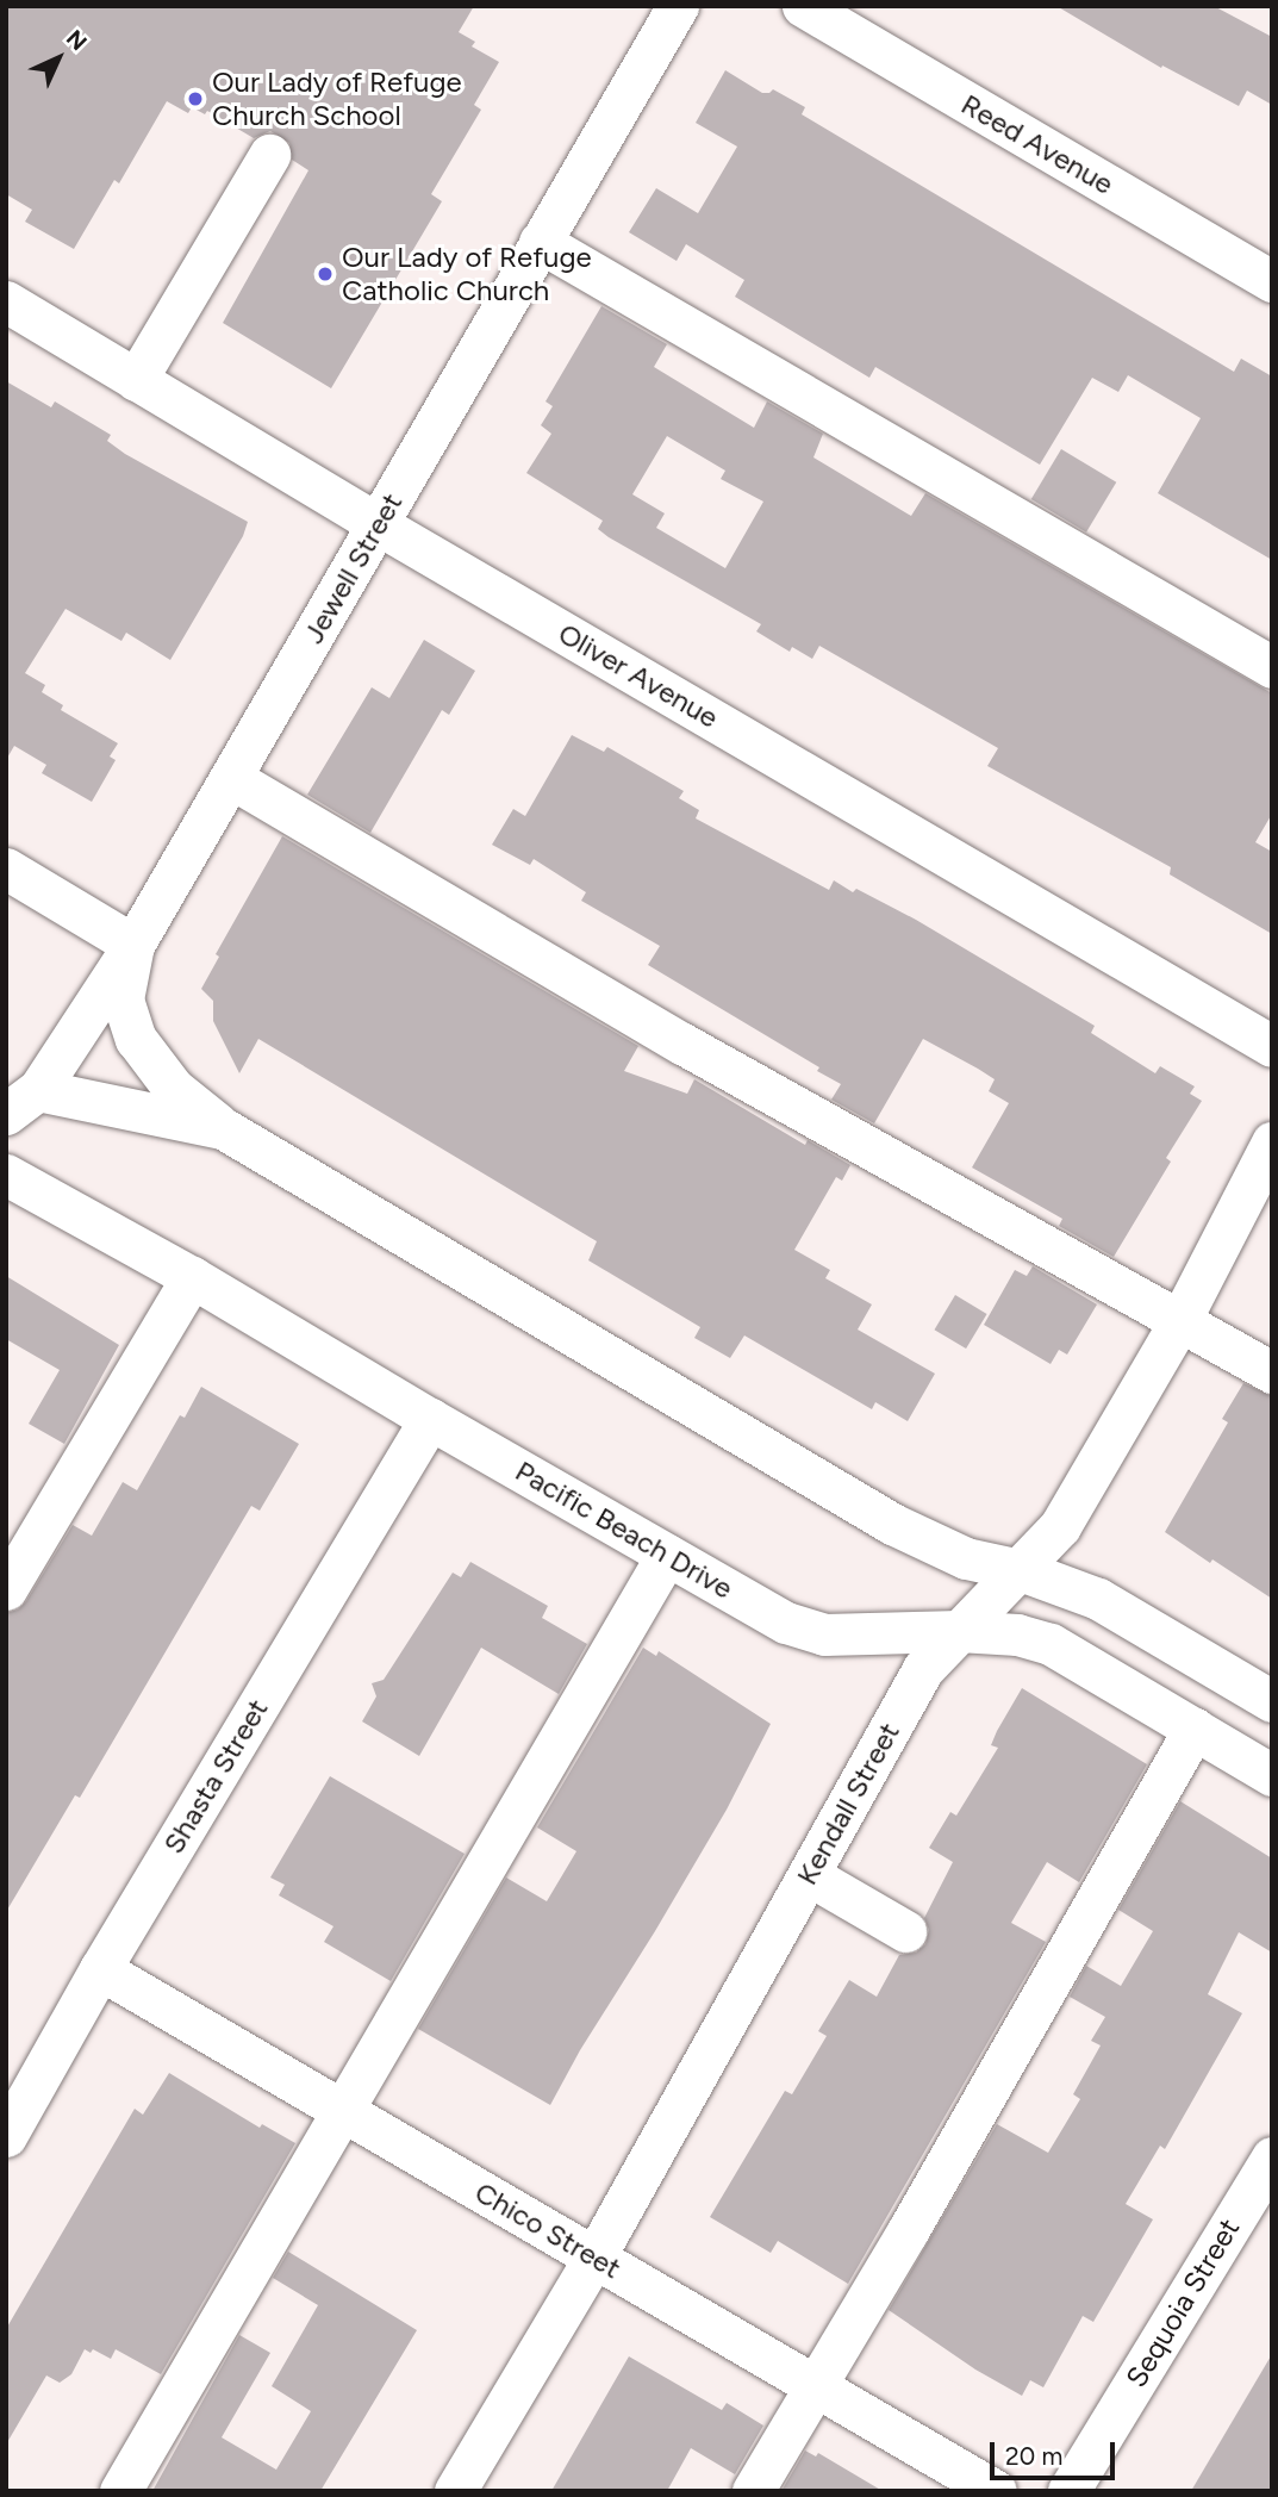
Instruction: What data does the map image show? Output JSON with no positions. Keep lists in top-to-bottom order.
{
  "streets": {
    "street": [
      "Reed Avenue",
      "Jewell Street",
      "Oliver Avenue",
      "Pacific Beach Drive",
      "Shasta Street",
      "Kendall Street",
      "Chico Street",
      "Sequoia Street"
    ]
  },
  "crossings": [
    ["Jewell Street", "Oliver Avenue"],
    ["Pacific Beach Drive", "Shasta Street"],
    ["Pacific Beach Drive", "Kendall Street"],
    ["Shasta Street", "Chico Street"],
    ["Kendall Street", "Chico Street"]
  ],
  "places": ["Our Lady of Refuge Church School", "Our Lady of Refuge Catholic Church"],
  "scale_bar": "20 m",
  "north": "top right"
}
